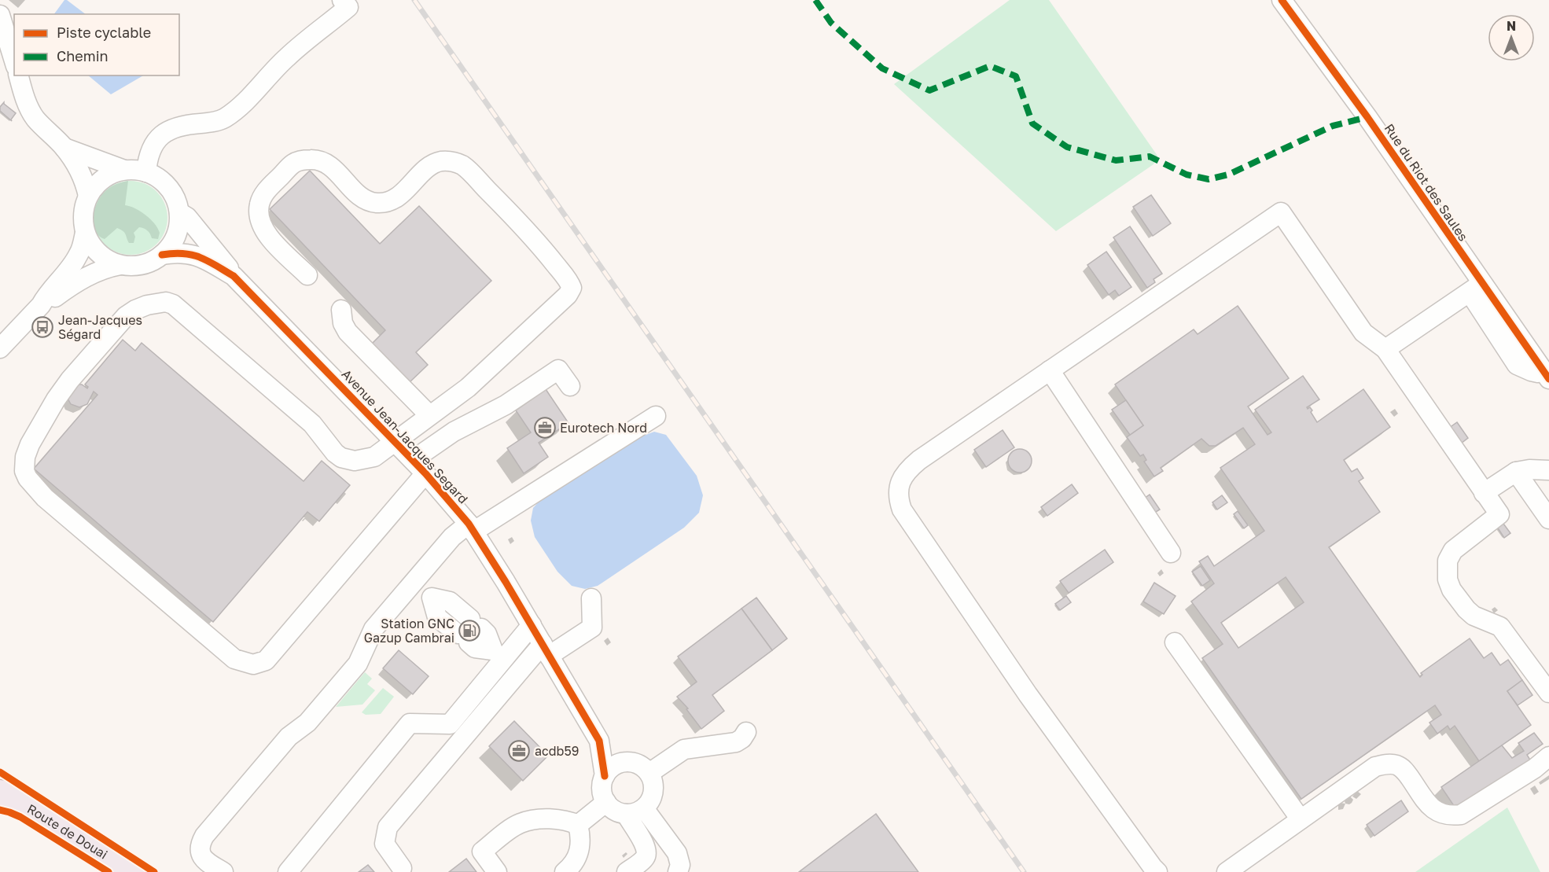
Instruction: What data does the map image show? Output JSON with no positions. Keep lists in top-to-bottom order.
{
  "streets": {
    "main road": ["Route de Douai"],
    "street": ["Rue du Riot des Saules", "Avenue Jean-Jacques Segard"]
  },
  "places": {
    "bus stop": ["Jean-Jacques Ségard"],
    "office": ["Eurotech Nord", "acdb59"],
    "fuel station": ["Station GNC Gazup Cambrai"]
  },
  "legend": ["Piste cyclable", "Chemin"],
  "north": "top"
}
